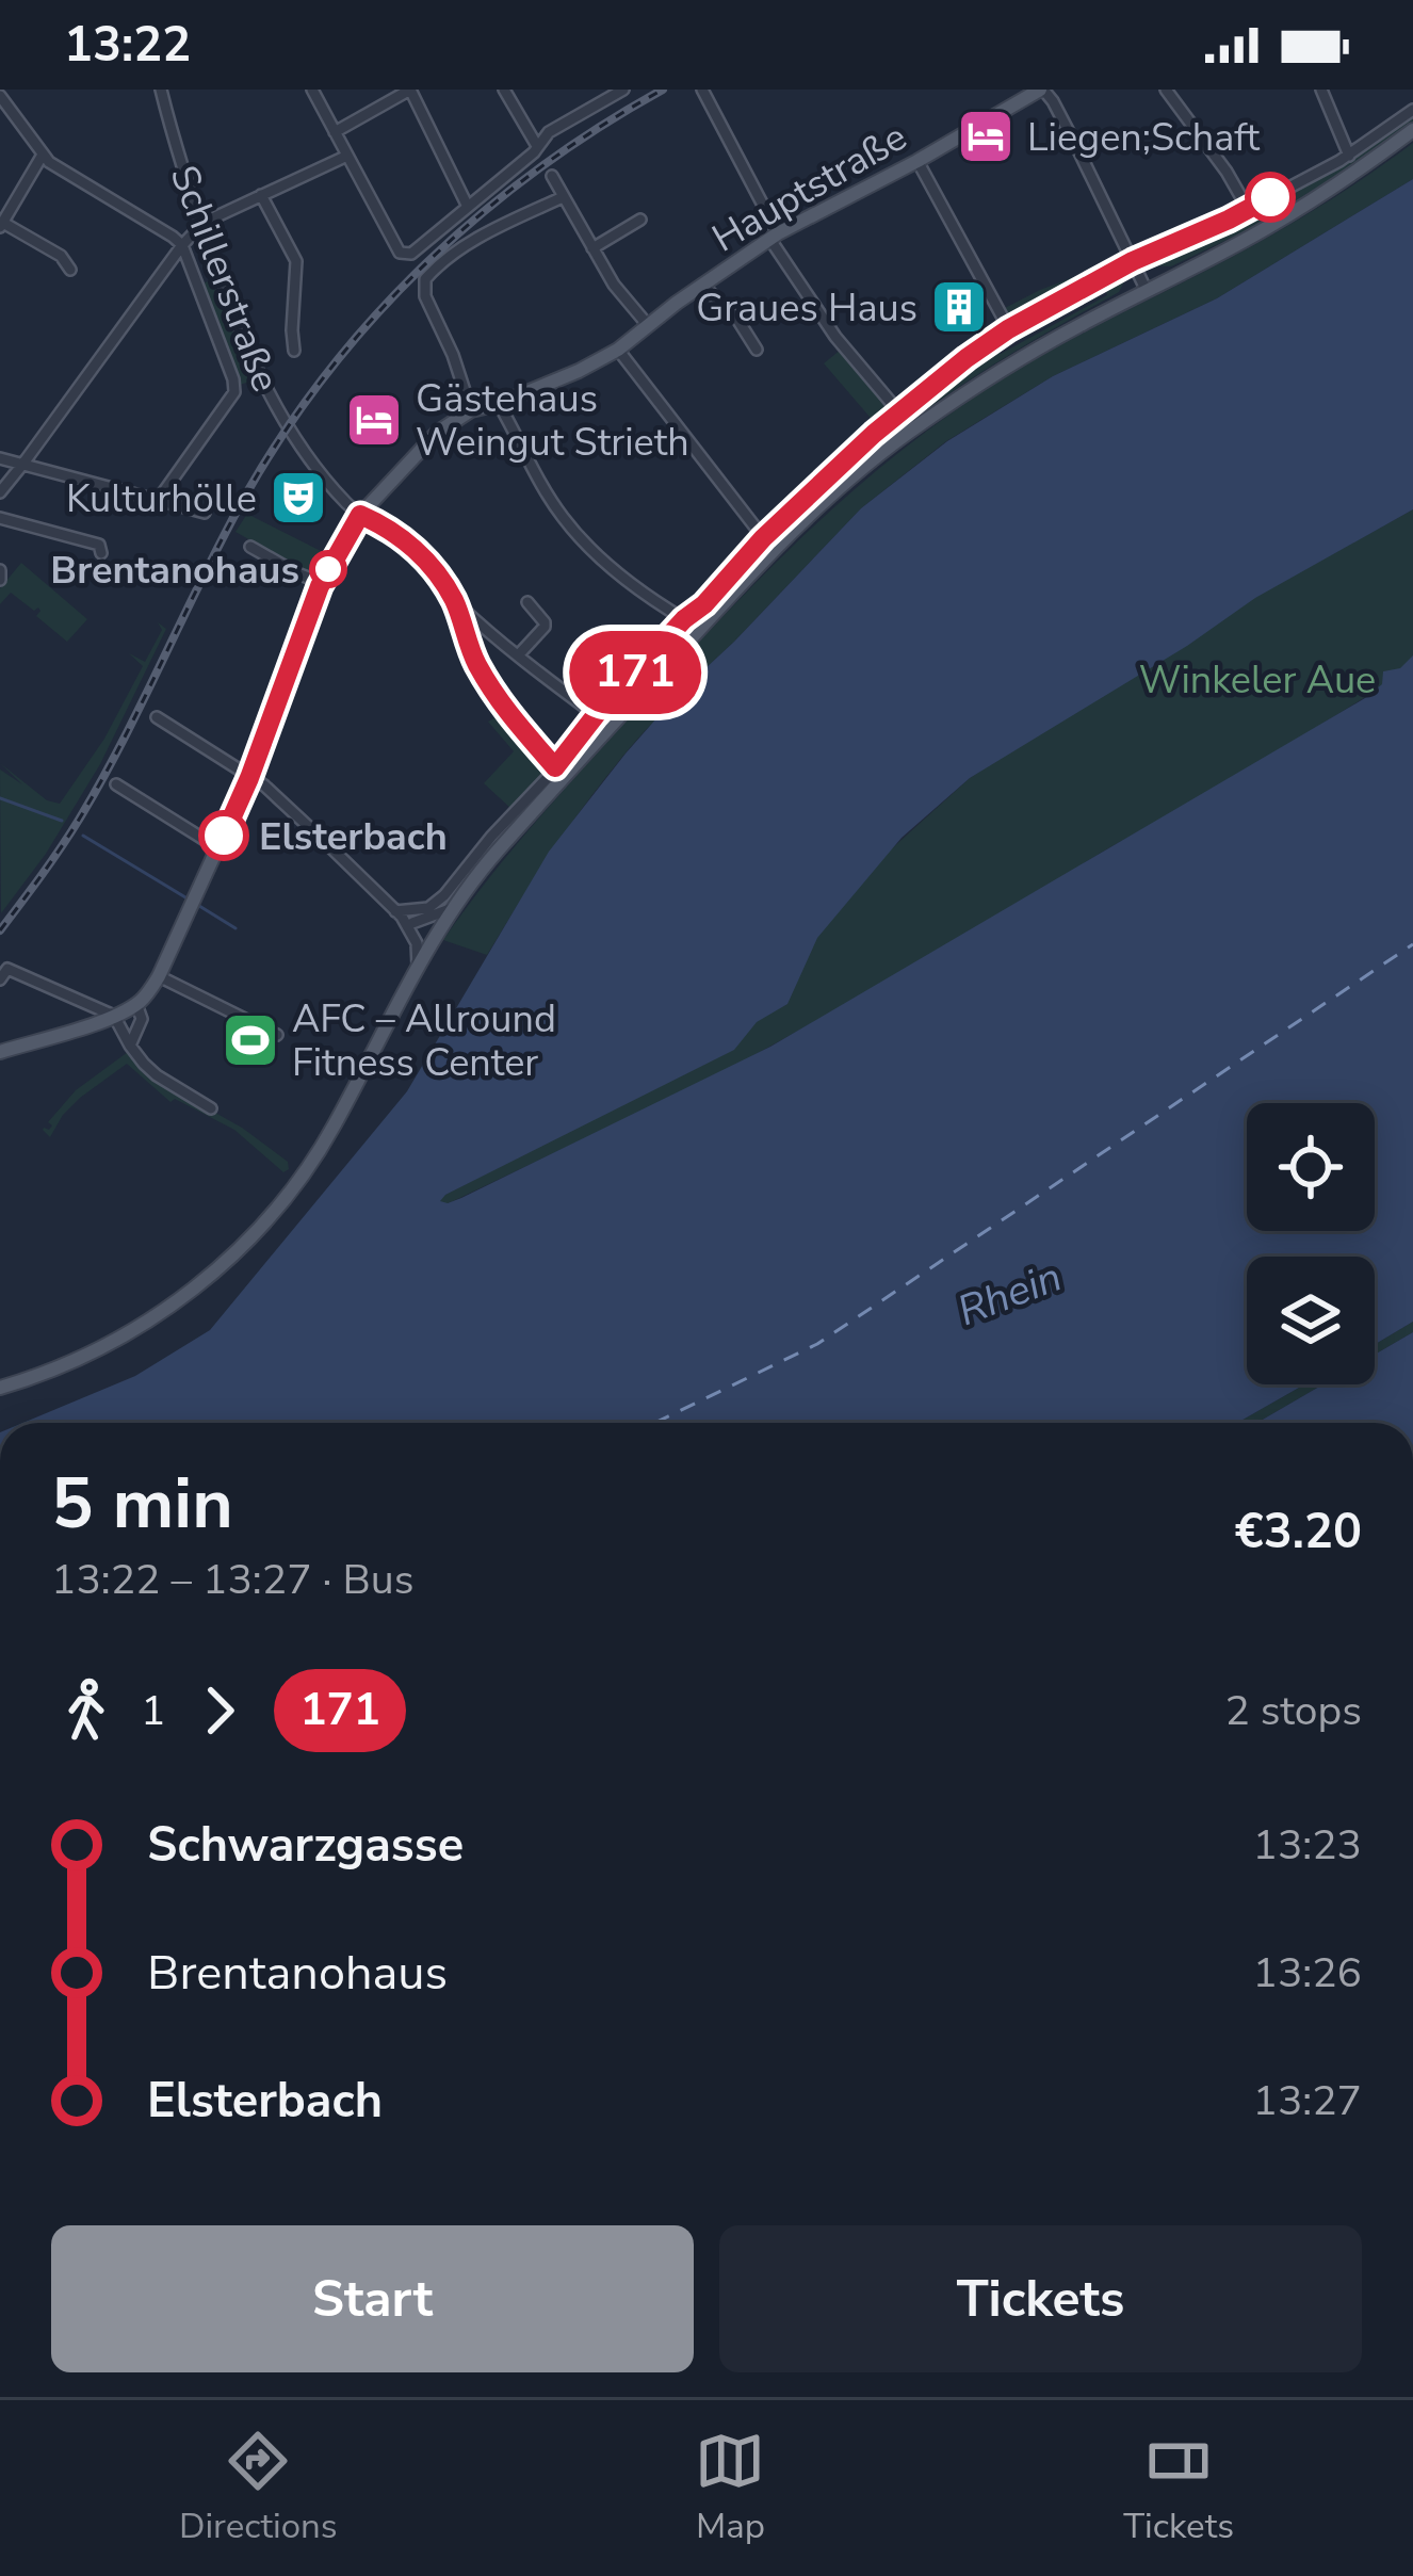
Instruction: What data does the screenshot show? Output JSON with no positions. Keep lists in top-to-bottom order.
{
  "streets": {
    "main road": ["Hauptstraße"],
    "street": ["Schillerstraße"]
  },
  "crossings": [
    ["Hauptstraße", "Schillerstraße"]
  ],
  "water": ["Rhein"],
  "parks": ["Winkeler Aue"],
  "places": {
    "hotel": ["Liegen;Schaft", "Gästehaus Weingut Strieth"],
    "building": ["Graues Haus"],
    "theatre": ["Kulturhölle"],
    "other": ["Brentanohaus", "Elsterbach"],
    "sports": ["AFC – Allround Fitness Center"]
  },
  "lines": ["bus line 171"],
  "page": {
    "status": "13:22",
    "on_map": "171",
    "heading": ["5 min", "13:22 – 13:27 · Bus", "€3.20"],
    "legs": ["1", "171", "2 stops"],
    "list": [
      {
        "name": "Schwarzgasse",
        "value": "13:23"
      },
      {
        "name": "Brentanohaus",
        "value": "13:26"
      },
      {
        "name": "Elsterbach",
        "value": "13:27"
      }
    ],
    "buttons": ["Start", "Tickets"],
    "tabs": ["Directions", "Map", "Tickets"]
  }
}
